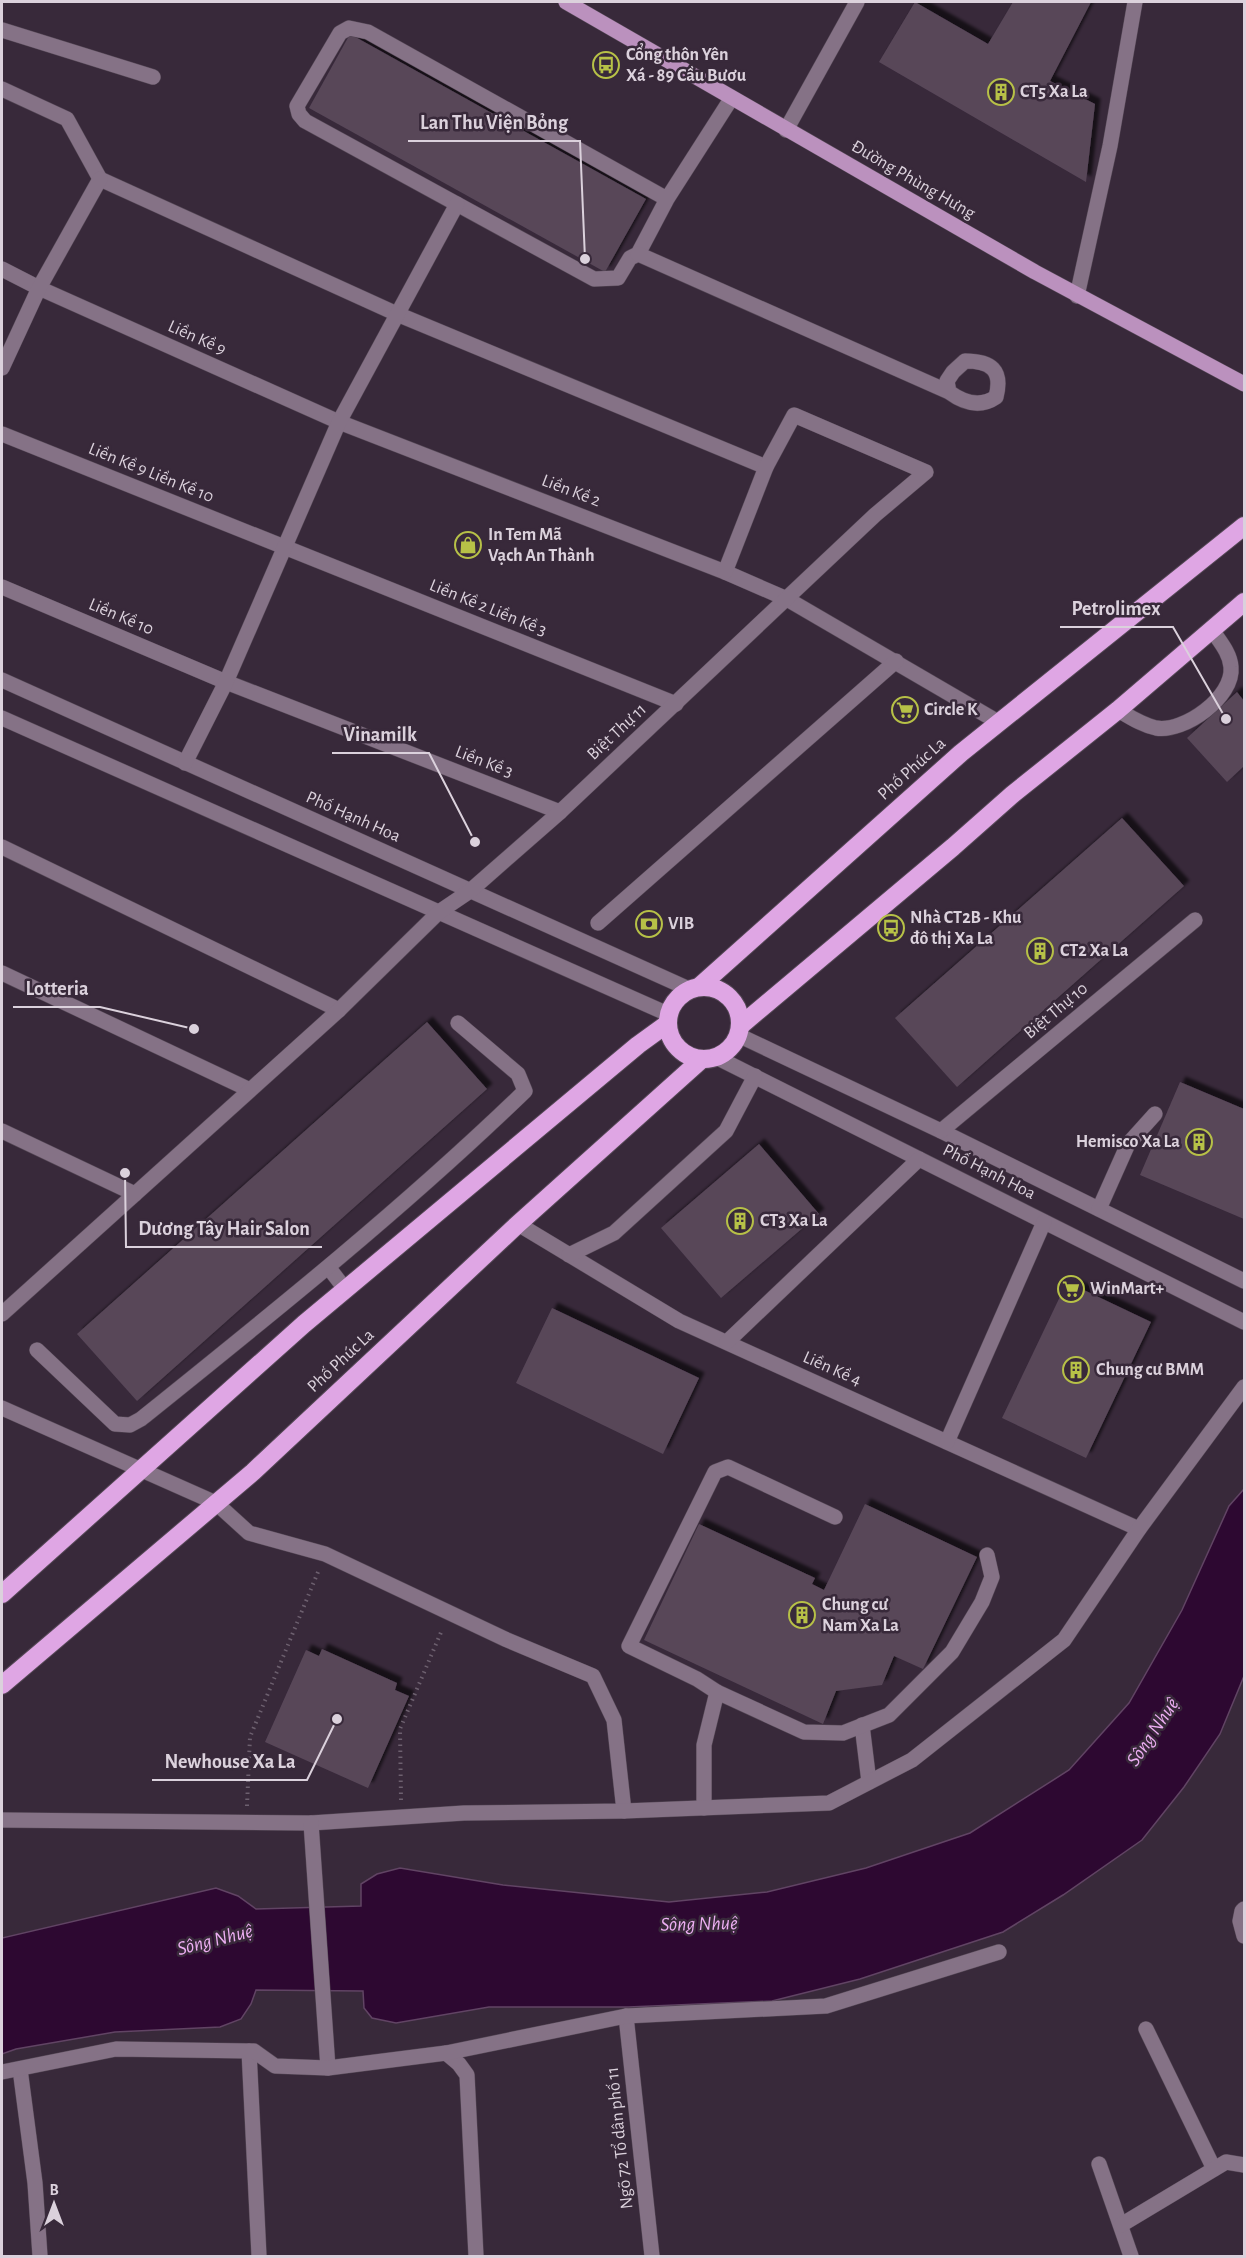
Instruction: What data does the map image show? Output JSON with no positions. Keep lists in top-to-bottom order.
{
  "streets": {
    "highway": ["Phố Phúc La"],
    "main road": ["Đường Phùng Hưng"],
    "street": [
      "Liền Kề 9",
      "Liền Kề 9 Liền Kề 10",
      "Liền Kề 2",
      "Liền Kề 2 Liền Kề 3",
      "Liền Kề 10",
      "Biệt Thự 11",
      "Liền Kề 3",
      "Phố Hạnh Hoa",
      "Biệt Thự 10",
      "Liền Kề 4",
      "Ngõ 72 Tổ dân phố 11"
    ]
  },
  "crossings": [
    ["Liền Kề 9", "Liền Kề 2"],
    ["Liền Kề 9 Liền Kề 10", "Liền Kề 2 Liền Kề 3"],
    ["Liền Kề 2", "Biệt Thự 11"],
    ["Liền Kề 2", "Phố Phúc La"],
    ["Liền Kề 2 Liền Kề 3", "Biệt Thự 11"],
    ["Liền Kề 10", "Liền Kề 3"],
    ["Biệt Thự 11", "Liền Kề 3"],
    ["Biệt Thự 11", "Phố Hạnh Hoa"],
    ["Phố Phúc La", "Phố Hạnh Hoa"],
    ["Phố Phúc La", "Liền Kề 4"],
    ["Phố Hạnh Hoa", "Biệt Thự 10"]
  ],
  "water": ["Sông Nhuệ"],
  "places": {
    "bus stop": ["Cổng thôn Yên Xá - 89 Cầu Bươu", "Nhà CT2B - Khu đô thị Xa La"],
    "building": [
      "CT5 Xa La",
      "CT2 Xa La",
      "Hemisco Xa La",
      "CT3 Xa La",
      "Chung cư BMM",
      "Chung cư Nam Xa La"
    ],
    "other": [
      "Lan Thu Viện Bỏng",
      "Petrolimex",
      "Vinamilk",
      "Lotteria",
      "Dương Tây Hair Salon",
      "Newhouse Xa La"
    ],
    "shop": ["In Tem Mã Vạch An Thành"],
    "supermarket": ["Circle K", "WinMart+"],
    "bank": ["VIB"]
  },
  "north": "top"
}
